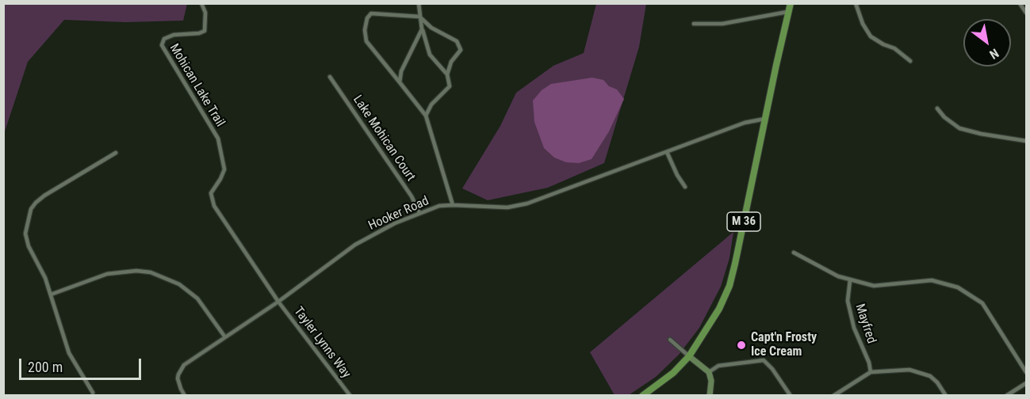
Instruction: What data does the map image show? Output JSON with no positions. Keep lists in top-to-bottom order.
{
  "streets": {
    "main road": ["M 36"],
    "street": [
      "Mohican Lake Trail",
      "Lake Mohican Court",
      "Hooker Road",
      "Mayfred",
      "Tayler Lynns Way"
    ]
  },
  "crossings": [
    ["Mohican Lake Trail", "Hooker Road"],
    ["Mohican Lake Trail", "Tayler Lynns Way"],
    ["Lake Mohican Court", "Hooker Road"],
    ["Hooker Road", "M 36"],
    ["Hooker Road", "Tayler Lynns Way"]
  ],
  "places": ["Capt'n Frosty Ice Cream"],
  "scale_bar": "200 m",
  "north": "bottom right"
}
